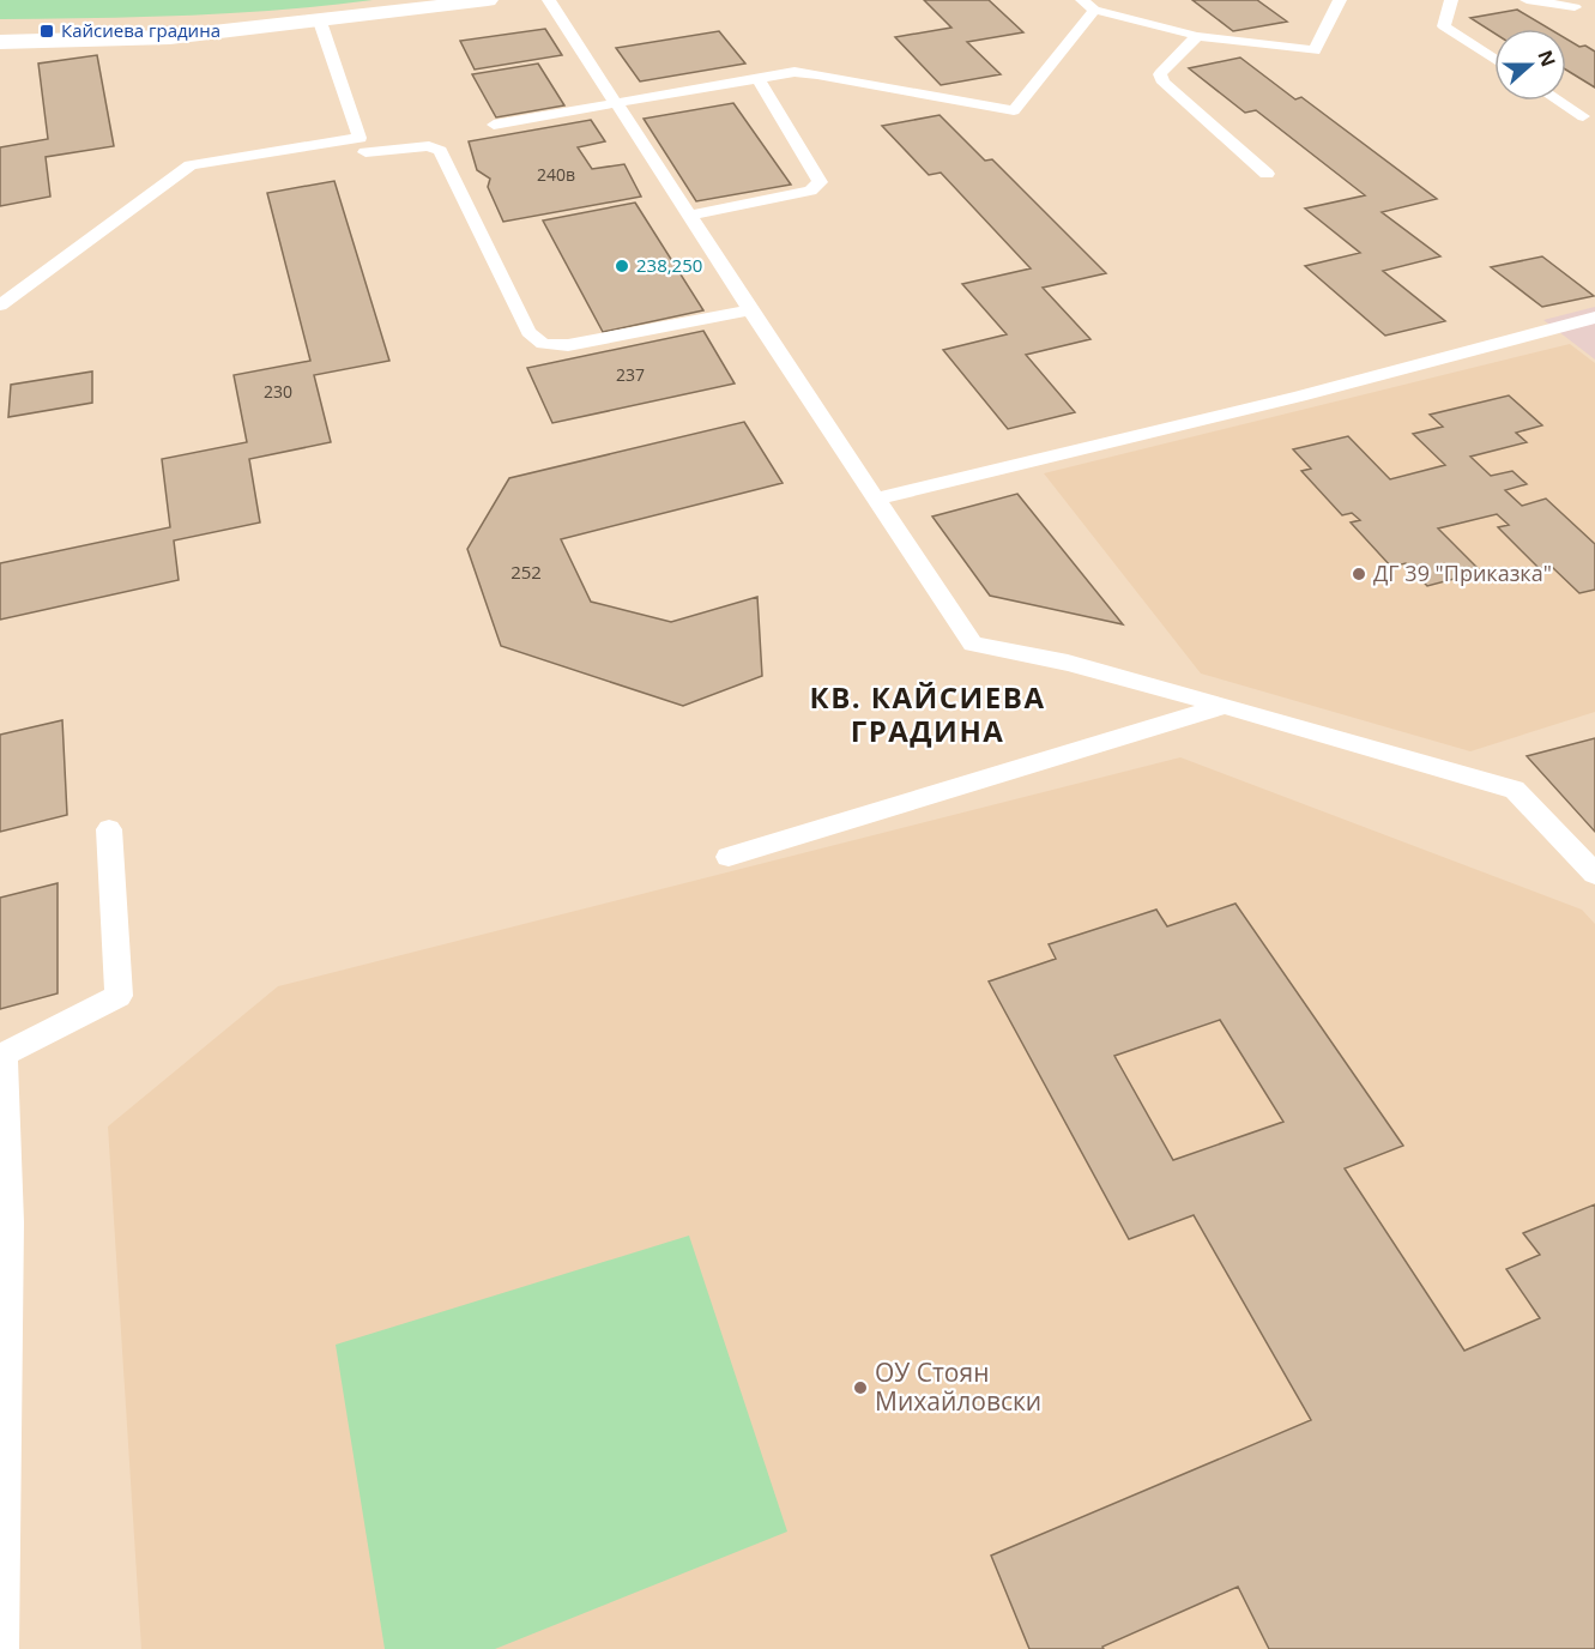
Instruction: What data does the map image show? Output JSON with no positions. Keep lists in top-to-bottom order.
{
  "districts": ["КВ. КАЙСИЕВА ГРАДИНА"],
  "places": {
    "transit": ["Кайсиева градина"],
    "other": ["238,250", "ДГ 39 \"Приказка\"", "ОУ Стоян Михайловски"]
  },
  "house_numbers": [
    "240в",
    "237",
    "230",
    "252"
  ],
  "north": "right"
}
